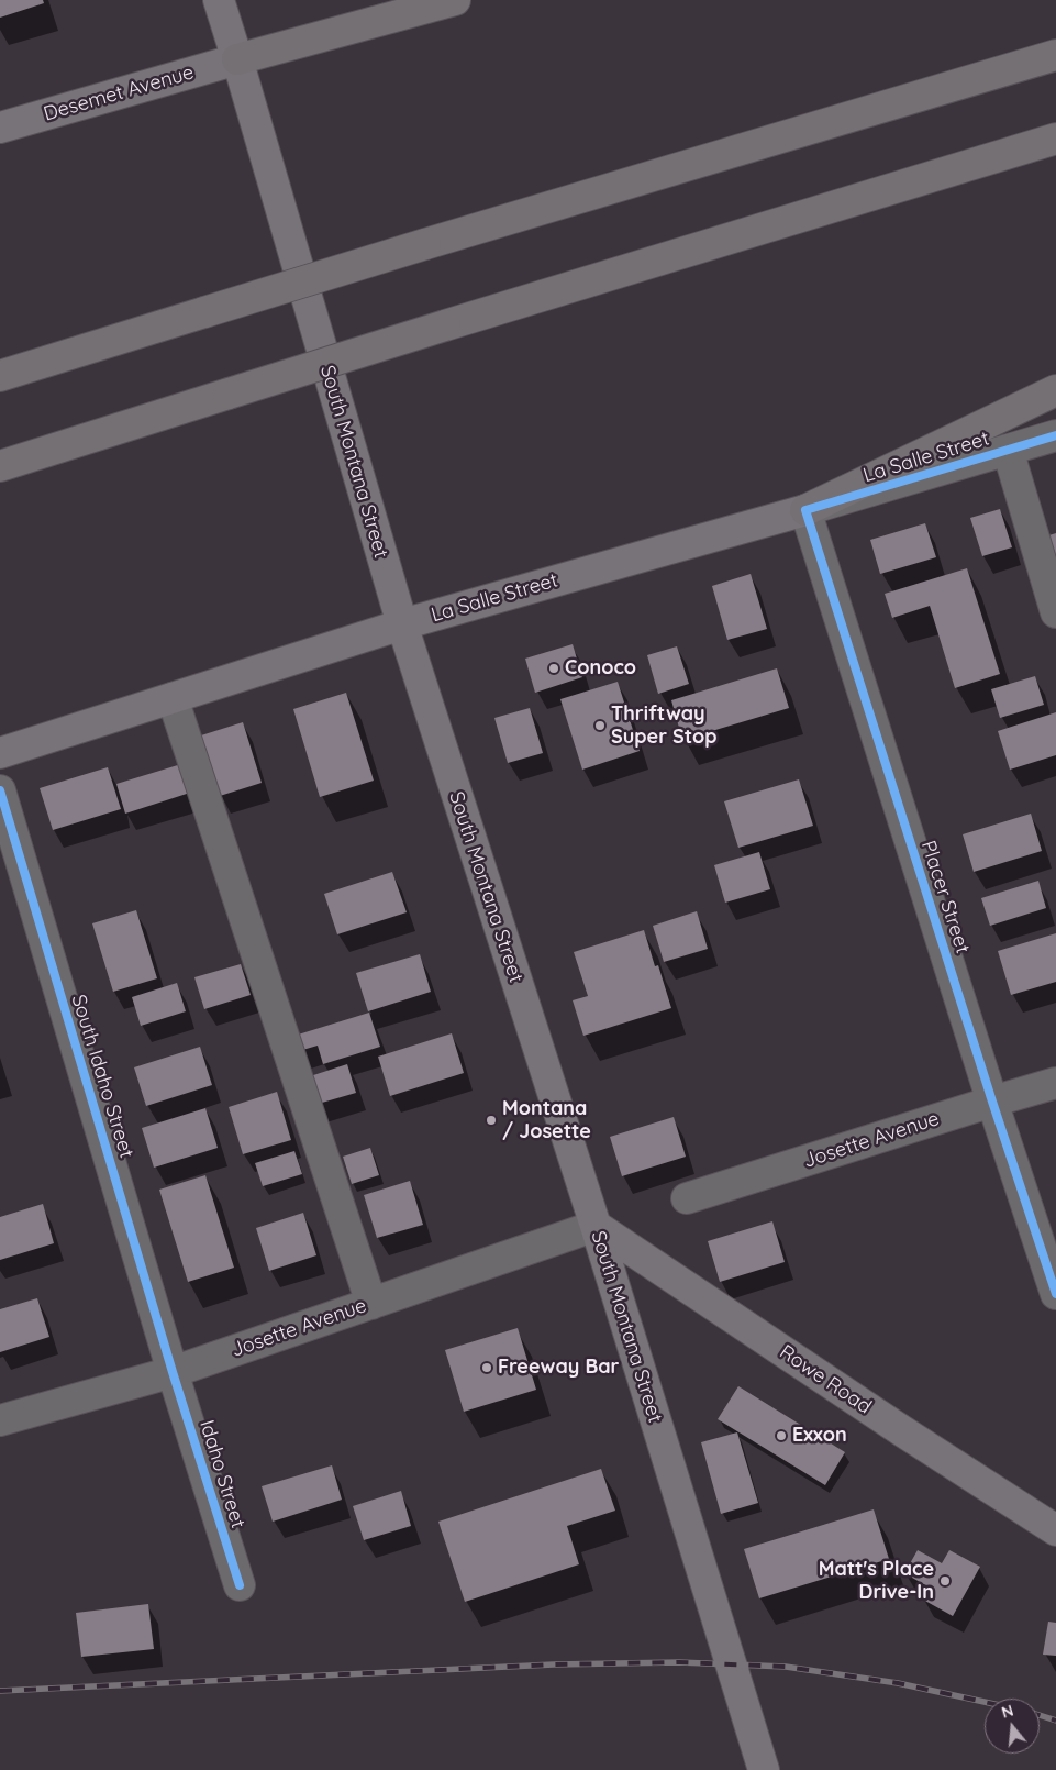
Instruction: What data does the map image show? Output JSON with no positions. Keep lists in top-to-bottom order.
{
  "streets": {
    "main road": [
      "Desemet Avenue",
      "La Salle Street",
      "South Montana Street",
      "Rowe Road"
    ],
    "street": [
      "Placer Street",
      "South Idaho Street",
      "Josette Avenue",
      "Idaho Street"
    ]
  },
  "crossings": [
    ["Desemet Avenue", "South Montana Street"],
    ["La Salle Street", "South Montana Street"],
    ["La Salle Street", "Placer Street"],
    ["South Montana Street", "Josette Avenue"],
    ["South Montana Street", "Rowe Road"],
    ["Placer Street", "Josette Avenue"],
    ["South Idaho Street", "Josette Avenue"],
    ["South Idaho Street", "Idaho Street"],
    ["Josette Avenue", "Rowe Road"],
    ["Josette Avenue", "Idaho Street"]
  ],
  "places": [
    "Conoco",
    "Thriftway Super Stop",
    "Montana / Josette",
    "Freeway Bar",
    "Exxon",
    "Matt's Place Drive-In"
  ],
  "north": "top"
}
